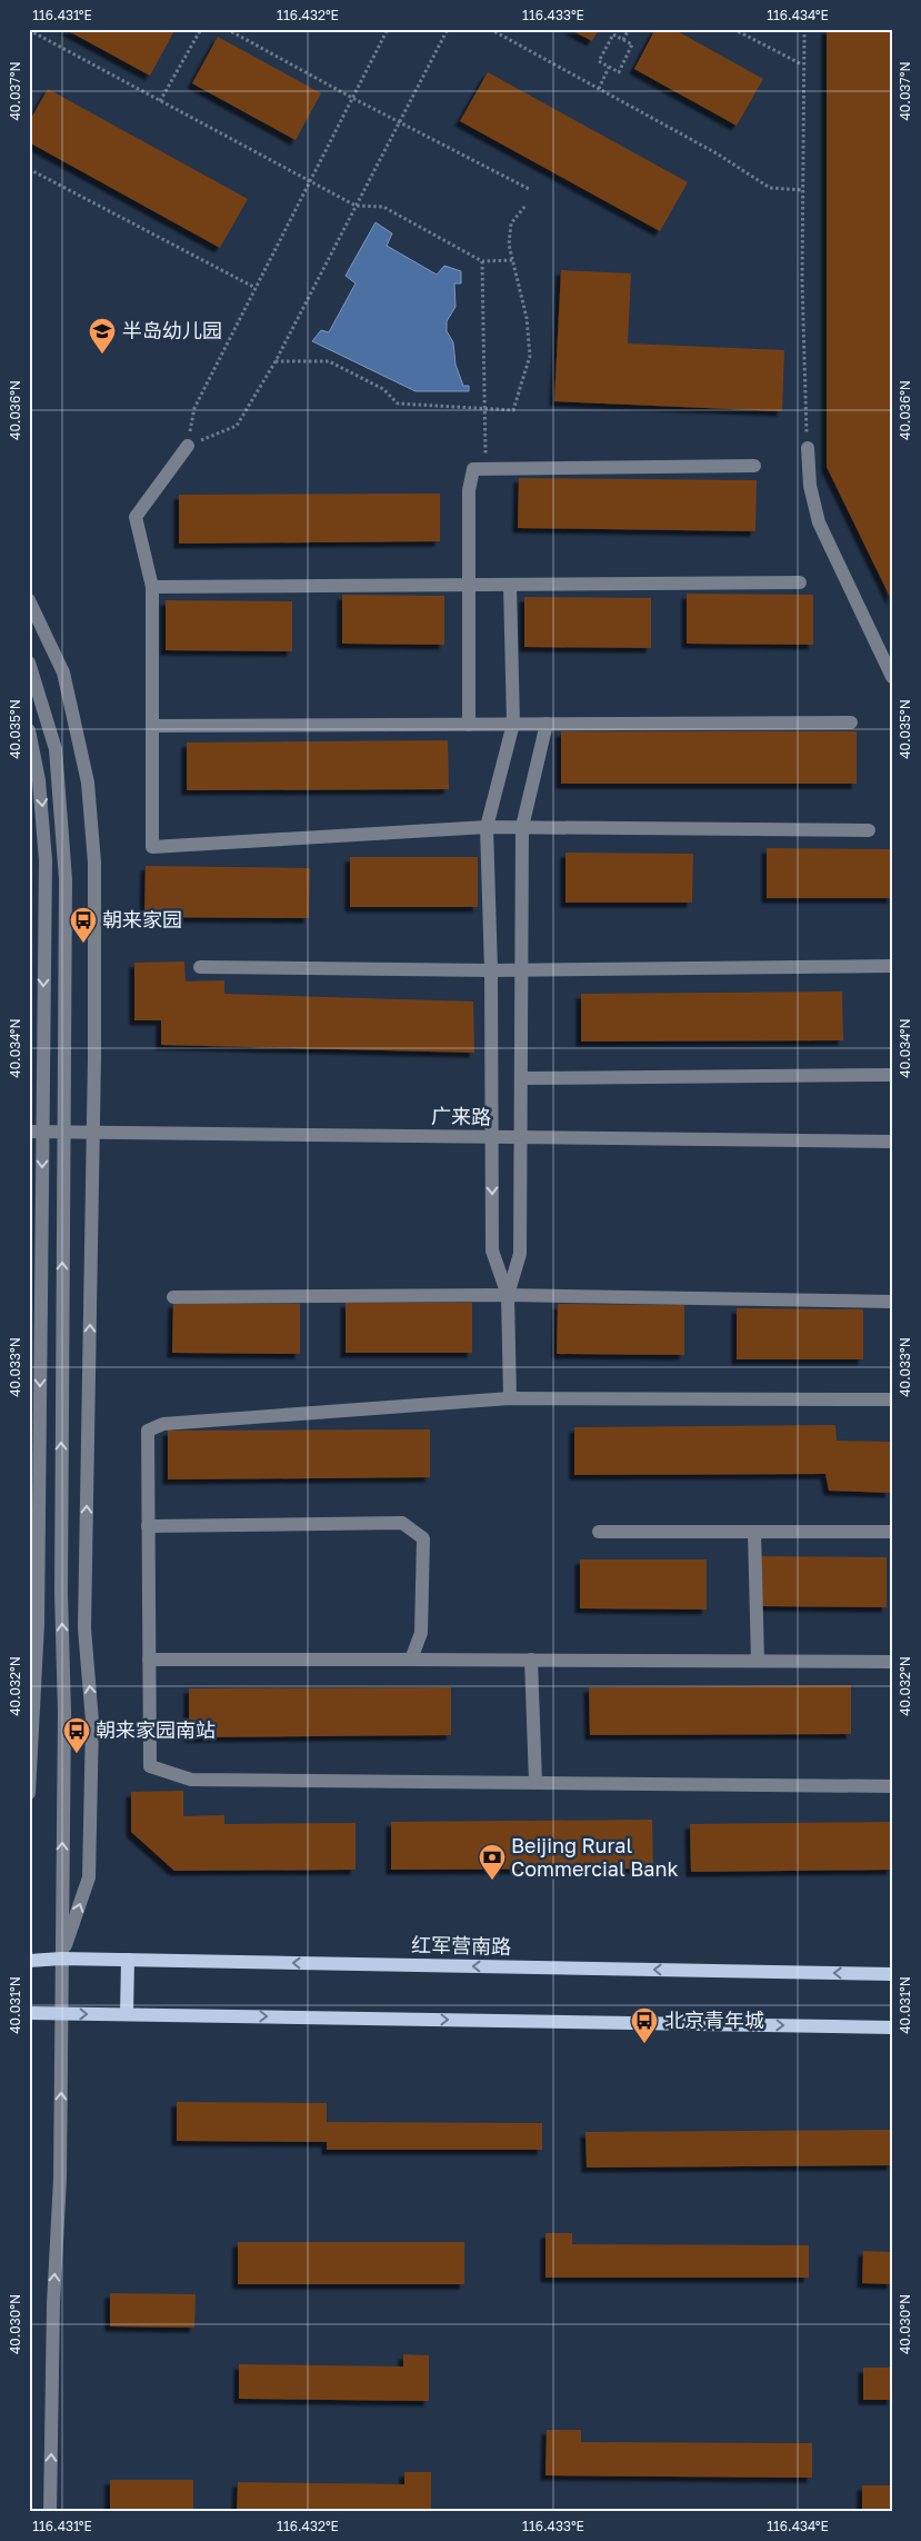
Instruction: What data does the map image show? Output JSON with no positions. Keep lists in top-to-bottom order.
{
  "streets": {
    "main road": ["红军营南路"],
    "street": ["广来路"]
  },
  "places": {
    "school or university": ["半岛幼儿园"],
    "bus stop": ["朝来家园", "朝来家园南站", "北京青年城"],
    "bank": ["Beijing Rural Commercial Bank"]
  },
  "coordinates": [
    "116.431°E",
    "116.432°E",
    "116.433°E",
    "116.434°E",
    "40.037°N",
    "40.036°N",
    "40.035°N",
    "40.034°N",
    "40.033°N",
    "40.032°N",
    "40.031°N",
    "40.030°N"
  ]
}
